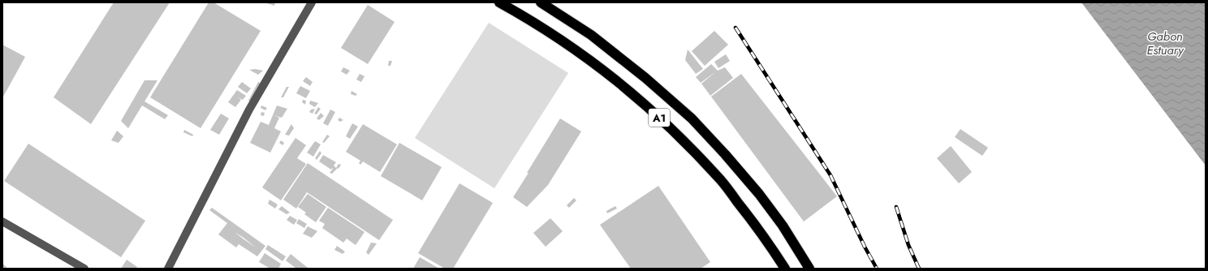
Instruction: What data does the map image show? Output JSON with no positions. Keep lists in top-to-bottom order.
{
  "streets": {
    "highway": ["A1"]
  },
  "water": ["Gabon Estuary"]
}
